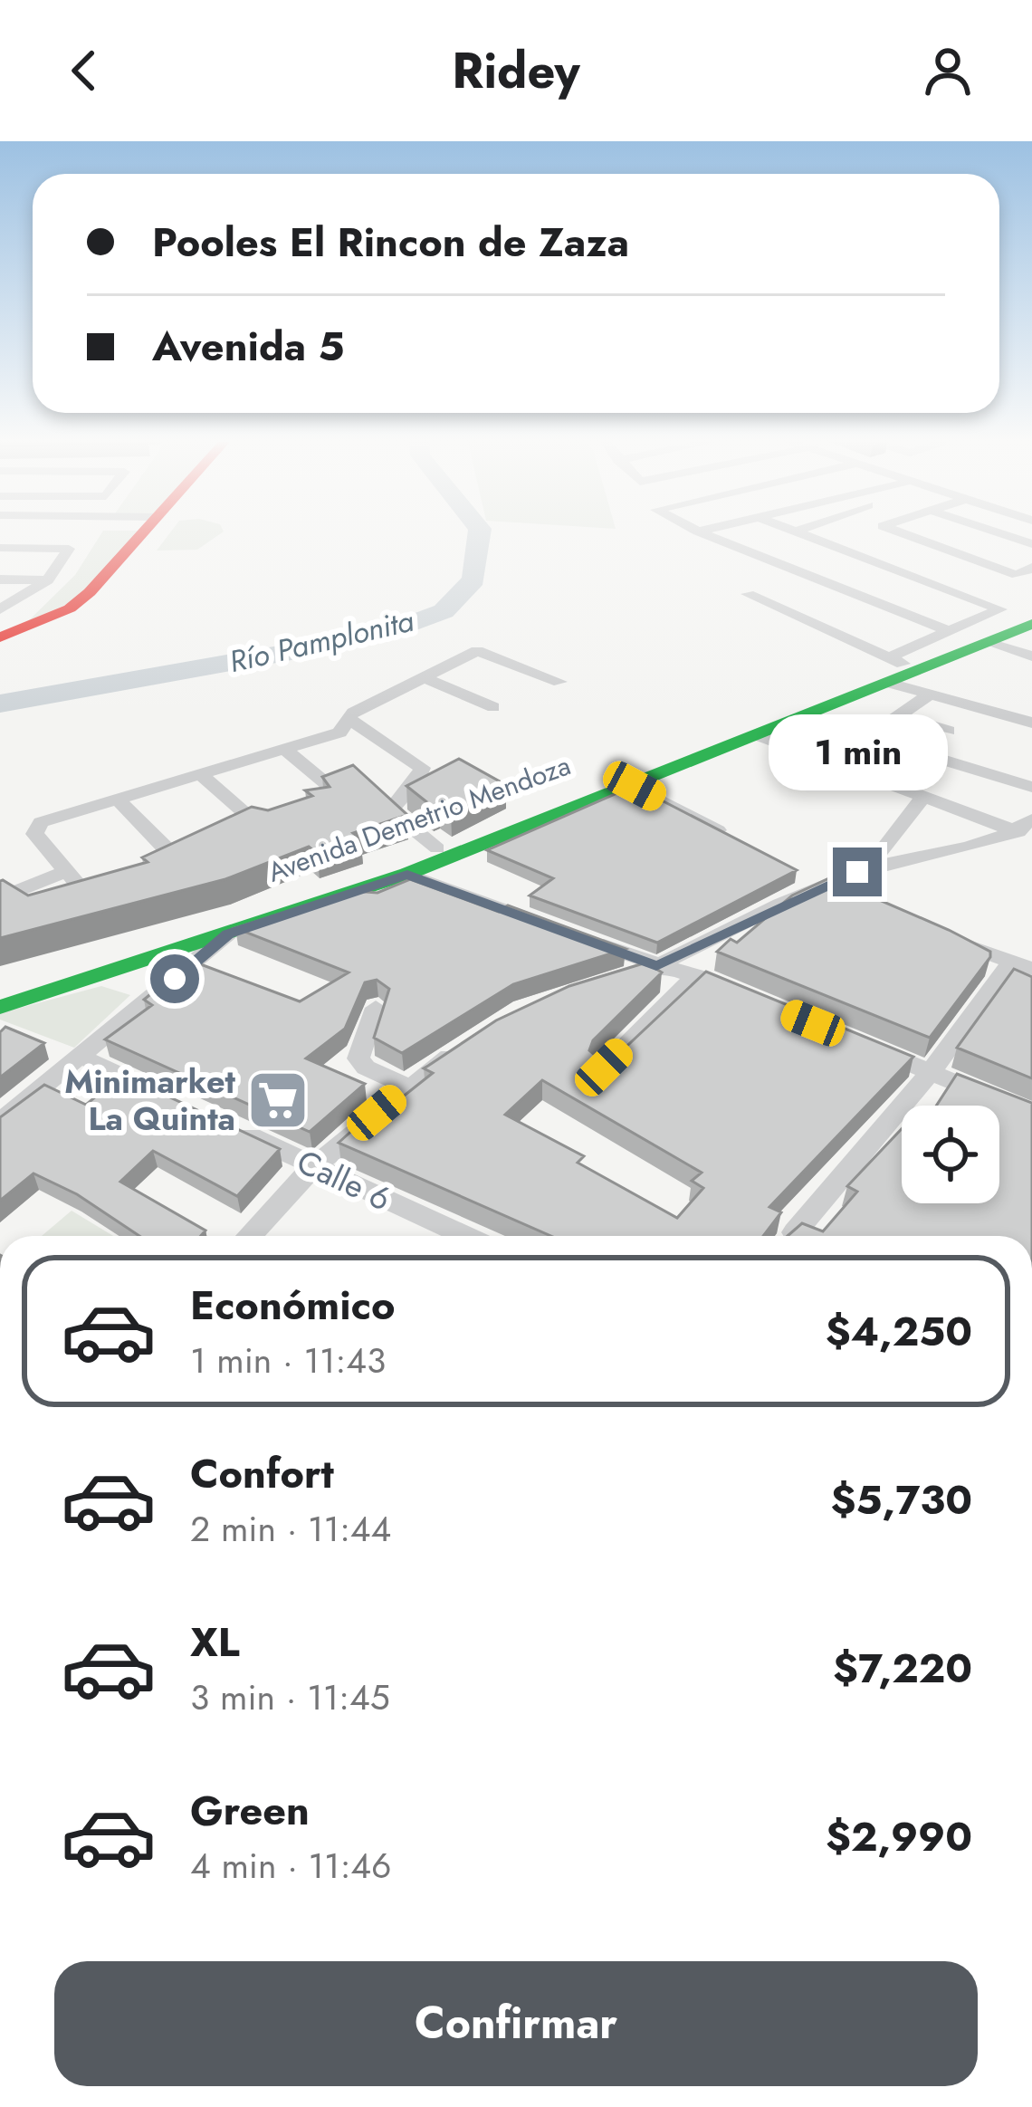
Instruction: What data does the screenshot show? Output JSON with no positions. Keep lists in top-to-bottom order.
{
  "streets": {
    "main road": ["Avenida Demetrio Mendoza"],
    "street": ["Calle 6"]
  },
  "water": ["Río Pamplonita"],
  "places": {
    "supermarket": ["Minimarket La Quinta"]
  },
  "page": {
    "header": "Ridey",
    "banner": ["Pooles El Rincon de Zaza", "Avenida 5"],
    "bubble": "1 min",
    "list": [
      {
        "name": "Económico",
        "note": "1 min · 11:43",
        "value": "$4,250"
      },
      {
        "name": "Confort",
        "note": "2 min · 11:44",
        "value": "$5,730"
      },
      {
        "name": "XL",
        "note": "3 min · 11:45",
        "value": "$7,220"
      },
      {
        "name": "Green",
        "note": "4 min · 11:46",
        "value": "$2,990"
      }
    ],
    "buttons": "Confirmar"
  }
}
